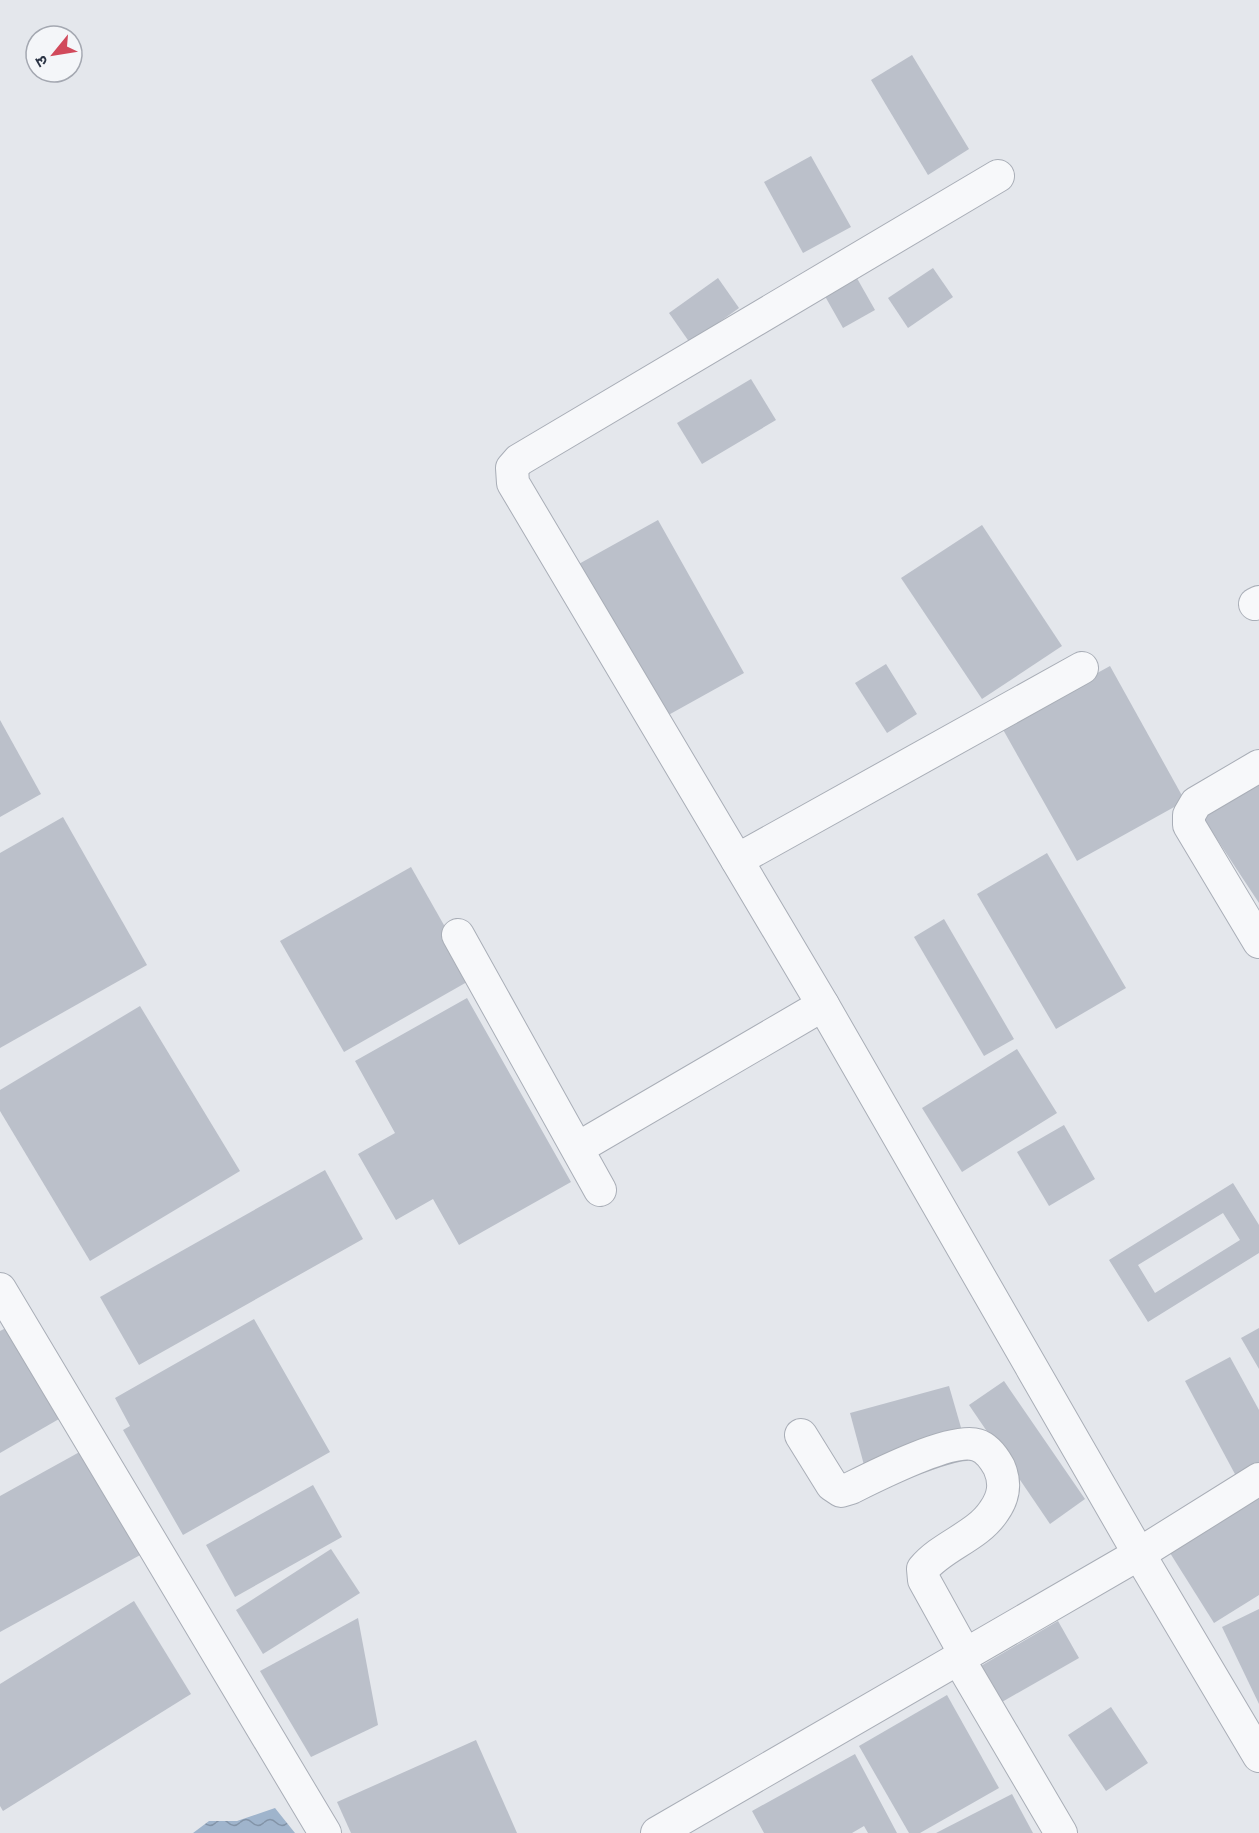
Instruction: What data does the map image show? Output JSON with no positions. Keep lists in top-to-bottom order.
{
  "north": "bottom left"
}
